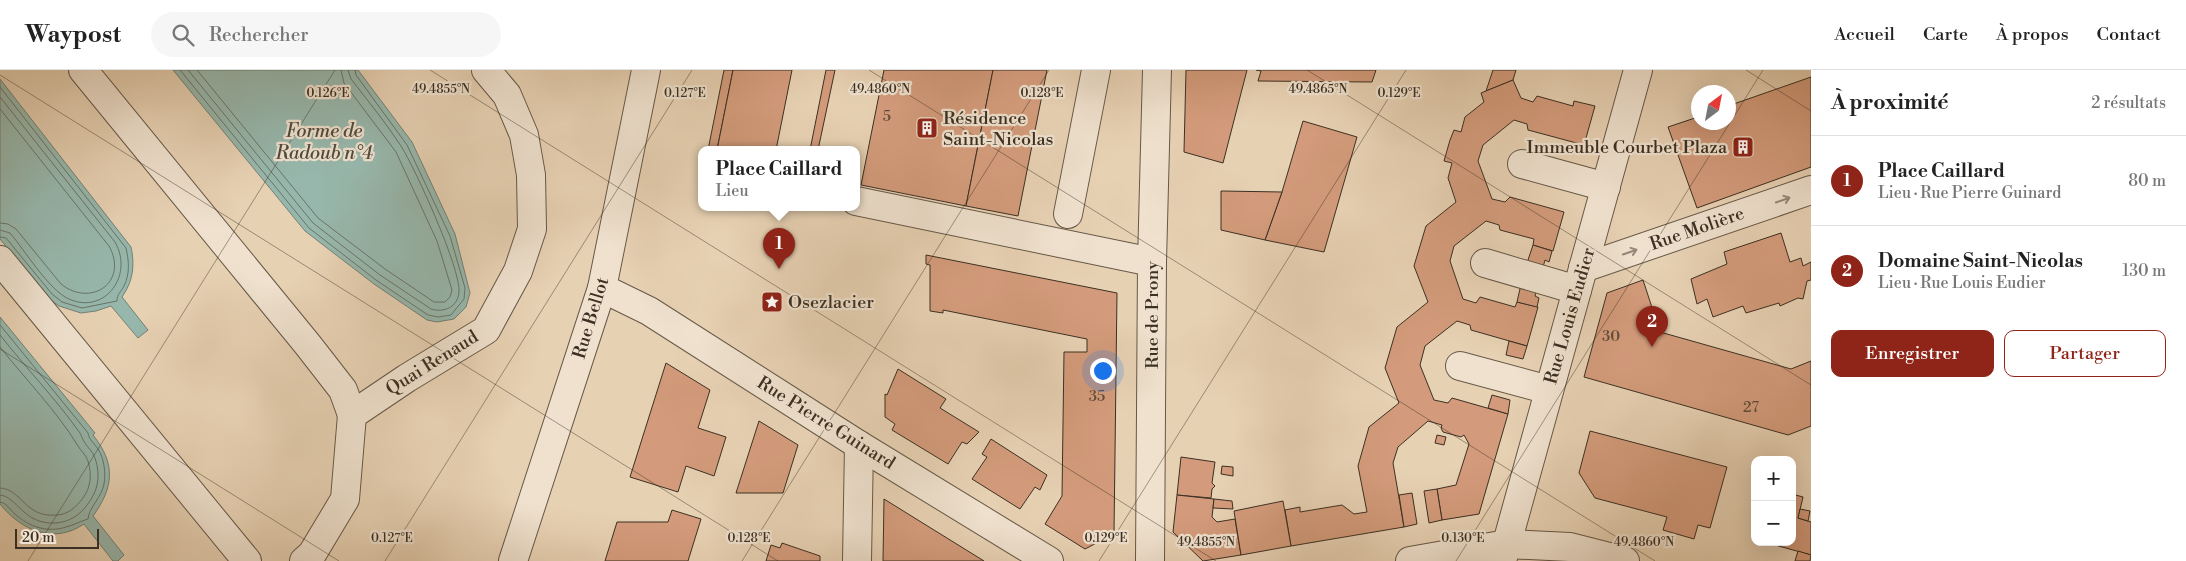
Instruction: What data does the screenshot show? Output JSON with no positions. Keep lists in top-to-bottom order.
{
  "streets": {
    "street": [
      "Rue Molière",
      "Rue de Prony",
      "Rue Louis Eudier",
      "Rue Bellot",
      "Quai Renaud",
      "Rue Pierre Guinard"
    ]
  },
  "crossings": [
    ["Rue Molière", "Rue Louis Eudier"],
    ["Rue Bellot", "Rue Pierre Guinard"]
  ],
  "one_way": ["Rue Molière"],
  "water": ["Forme de Radoub n°4"],
  "places": {
    "building": ["Résidence Saint-Nicolas", "Immeuble Courbet Plaza"],
    "place": ["Osezlacier"]
  },
  "house_numbers": [
    "5",
    "30",
    "35",
    "27"
  ],
  "scale_bar": "20 m",
  "north": "top right",
  "page": {
    "header": "Waypost",
    "search": "Rechercher",
    "nav": [
      "Accueil",
      "Carte",
      "À propos",
      "Contact"
    ],
    "heading": ["À proximité", "2 résultats"],
    "list": [
      {
        "mark": "1",
        "name": "Place Caillard",
        "note": "Lieu · Rue Pierre Guinard",
        "value": "80 m"
      },
      {
        "mark": "2",
        "name": "Domaine Saint-Nicolas",
        "note": "Lieu · Rue Louis Eudier",
        "value": "130 m"
      }
    ],
    "popup": ["Place Caillard", "Lieu"],
    "pins": ["1", "2"],
    "buttons": ["Enregistrer", "Partager"],
    "map_buttons": ["+", "−"],
    "scale": "20 m"
  },
  "coordinates": [
    "49.4855°N",
    "49.4860°N",
    "49.4865°N",
    "0.126°E",
    "0.127°E",
    "0.128°E",
    "0.129°E",
    "0.130°E"
  ]
}
